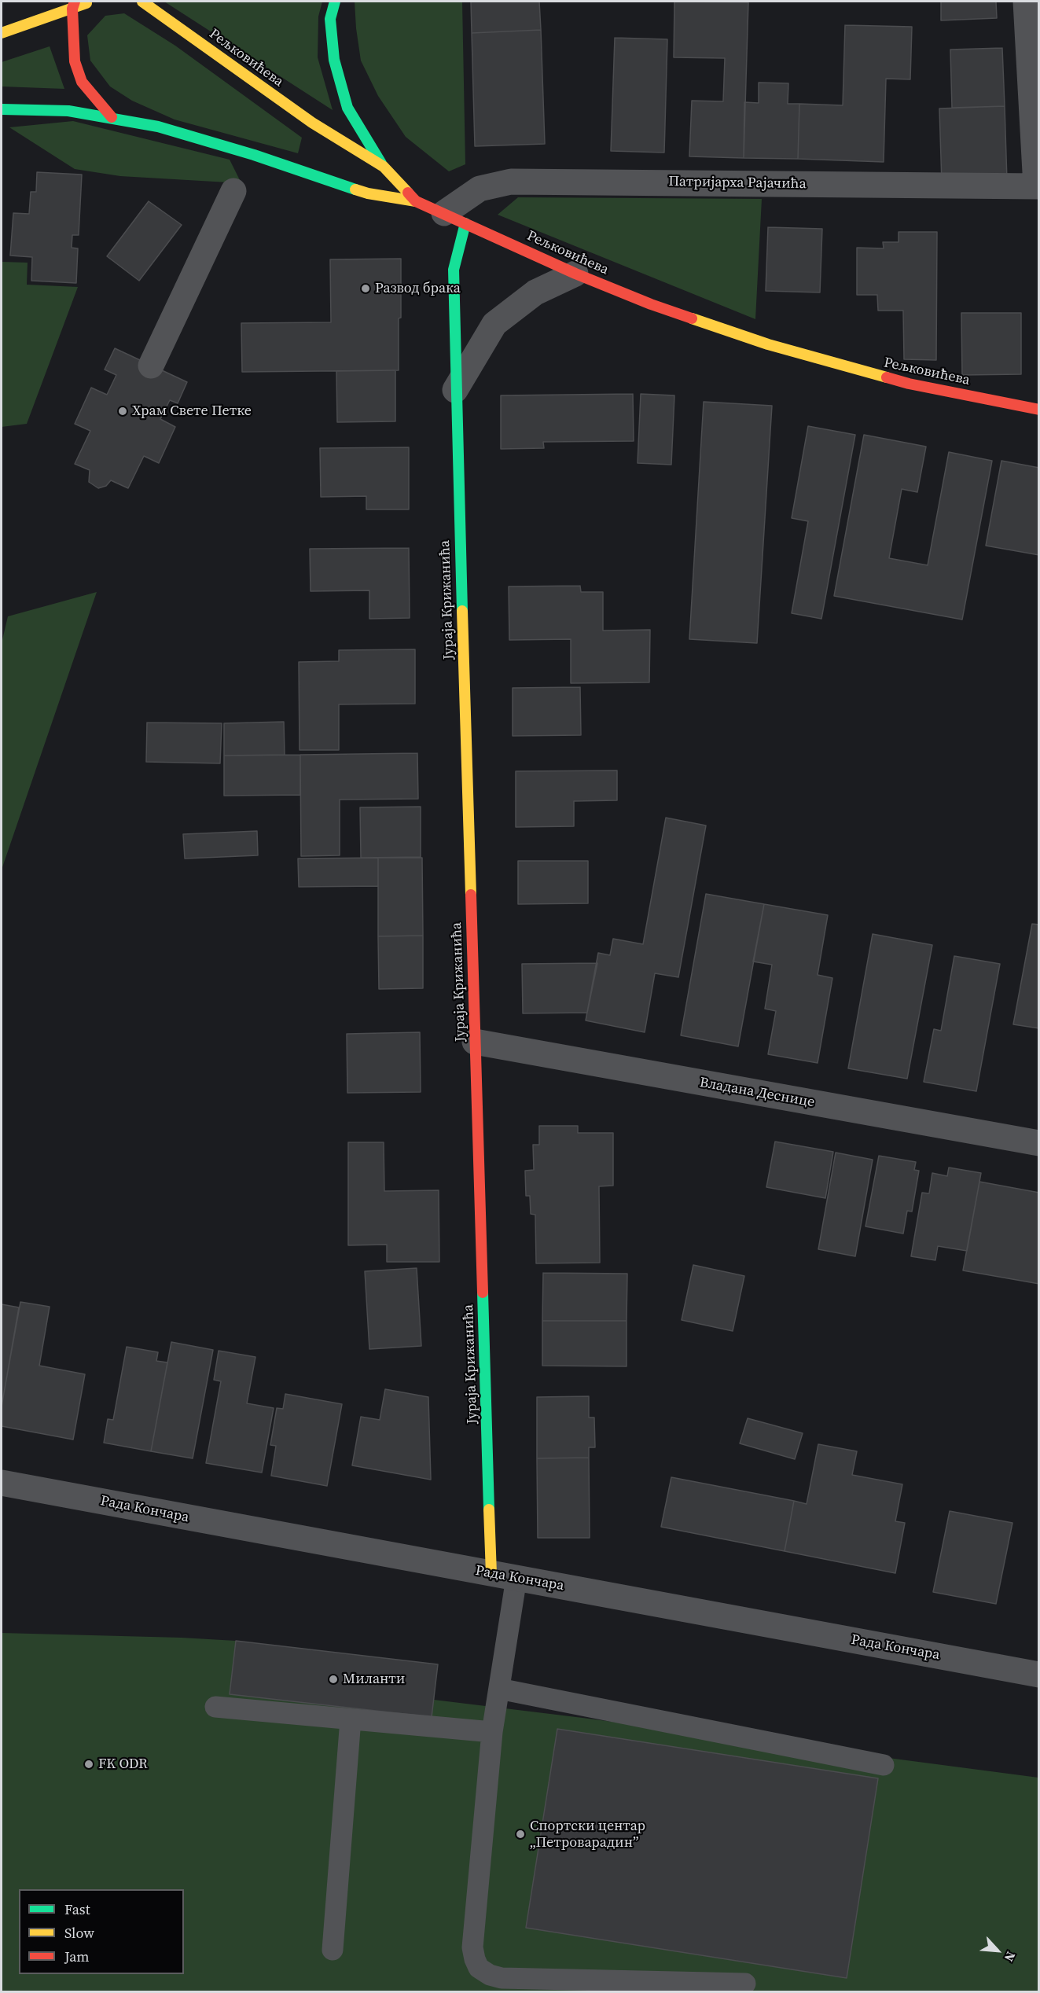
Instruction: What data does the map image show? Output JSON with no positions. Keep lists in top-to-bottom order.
{
  "streets": {
    "main road": ["Рељковићева", "Јураја Крижанића"],
    "street": ["Патријарха Рајачића", "Владана Деснице", "Рада Кончара"]
  },
  "crossings": [
    ["Рељковићева", "Патријарха Рајачића"],
    ["Рељковићева", "Јураја Крижанића"],
    ["Патријарха Рајачића", "Јураја Крижанића"],
    ["Јураја Крижанића", "Владана Деснице"],
    ["Јураја Крижанића", "Рада Кончара"]
  ],
  "places": [
    "Развод брака",
    "Храм Свете Петке",
    "Миланти",
    "FK ODR",
    "Спортски центар „Петроварадин”"
  ],
  "legend": ["Fast", "Slow", "Jam"],
  "north": "bottom right"
}
